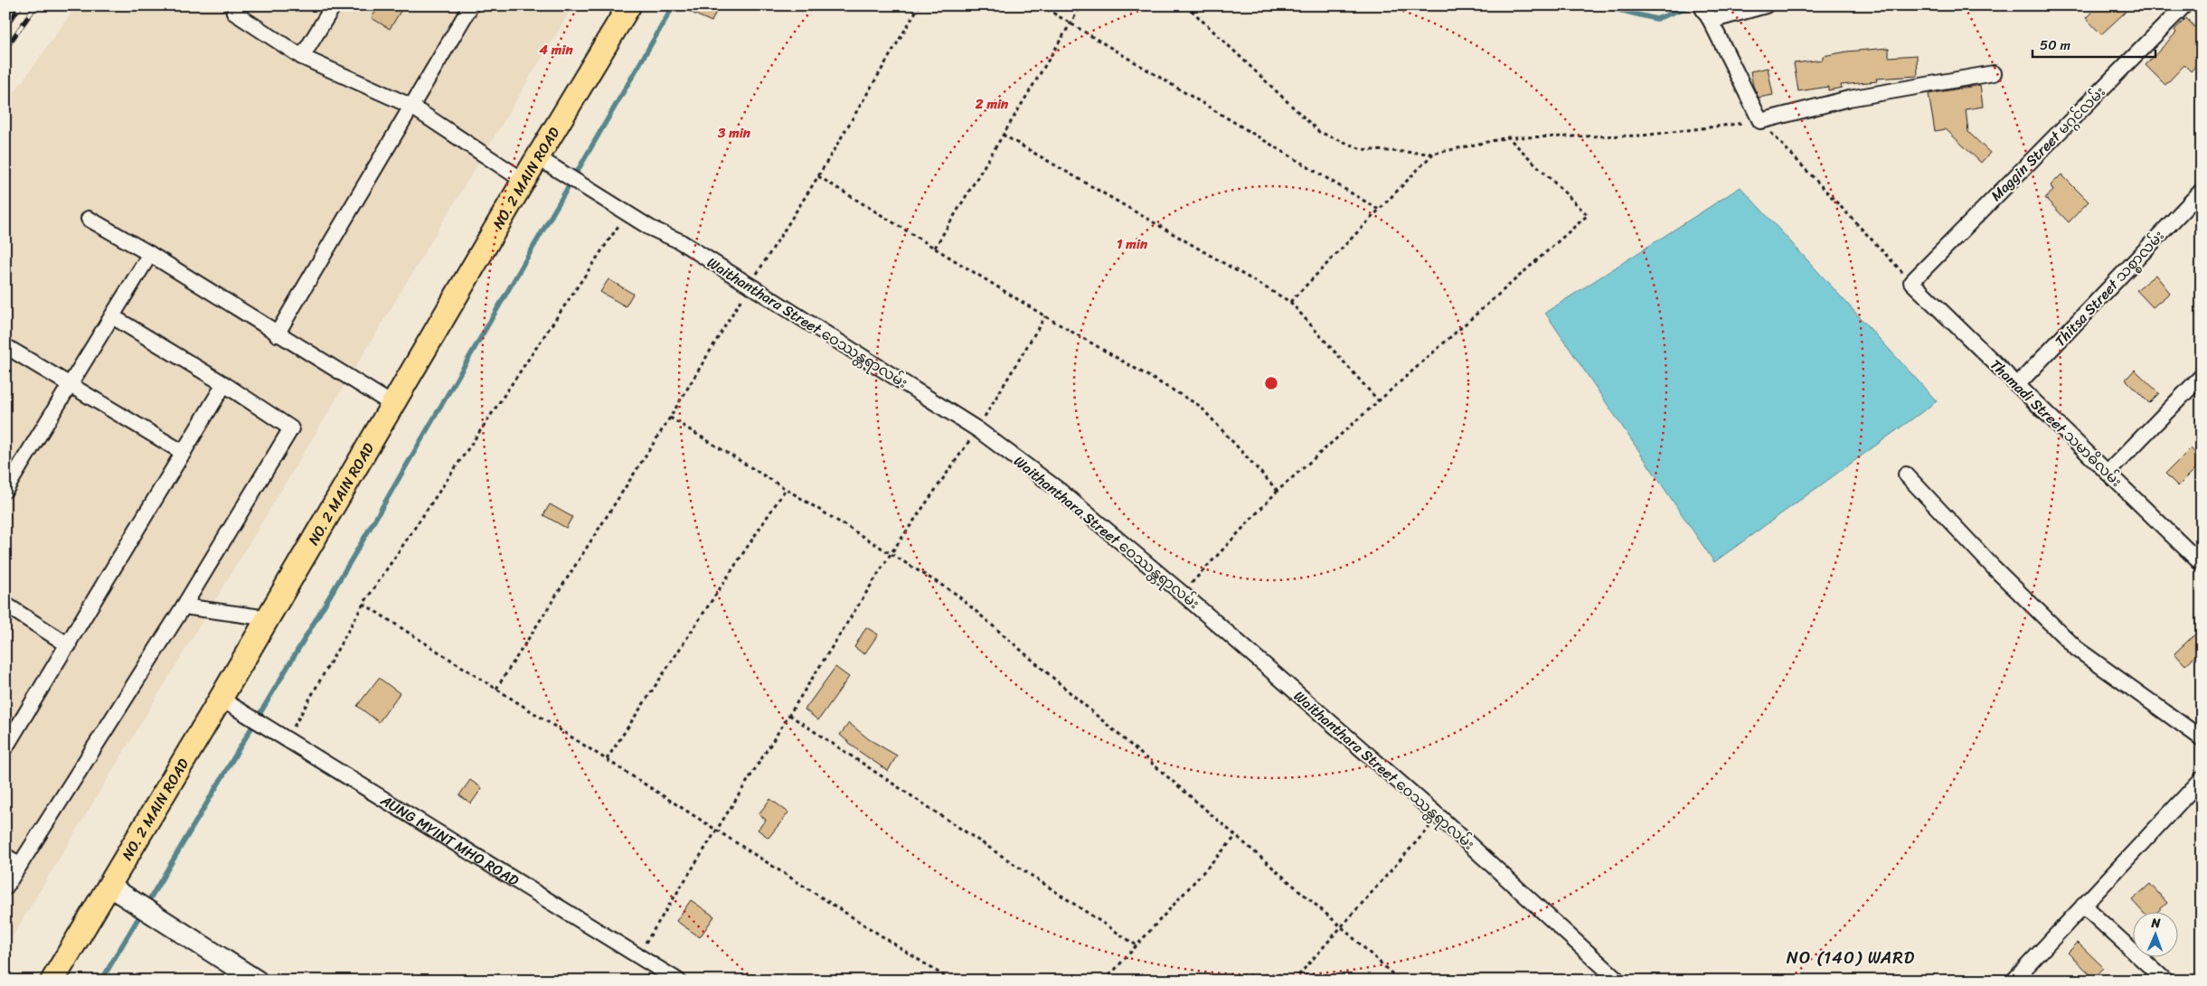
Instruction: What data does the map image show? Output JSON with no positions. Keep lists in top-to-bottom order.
{
  "streets": {
    "main road": ["NO. 2 MAIN ROAD"],
    "street": [
      "Maggin Street မဂ္ဂင်လမ်း",
      "Thitsa Street သစ္စာလမ်း",
      "Waithanthara Street ဝေဿန္တရာလမ်း",
      "Thamadi Street သမာဓိလမ်း",
      "AUNG MYINT MHO ROAD"
    ]
  },
  "crossings": [
    ["Maggin Street မဂ္ဂင်လမ်း", "Thamadi Street သမာဓိလမ်း"],
    ["NO. 2 MAIN ROAD", "Waithanthara Street ဝေဿန္တရာလမ်း"],
    ["NO. 2 MAIN ROAD", "AUNG MYINT MHO ROAD"],
    ["Thitsa Street သစ္စာလမ်း", "Thamadi Street သမာဓိလမ်း"]
  ],
  "districts": ["NO (140) WARD"],
  "scale_bar": "50 m",
  "north": "top",
  "rings": [
    "4 min",
    "2 min",
    "3 min",
    "1 min"
  ]
}
